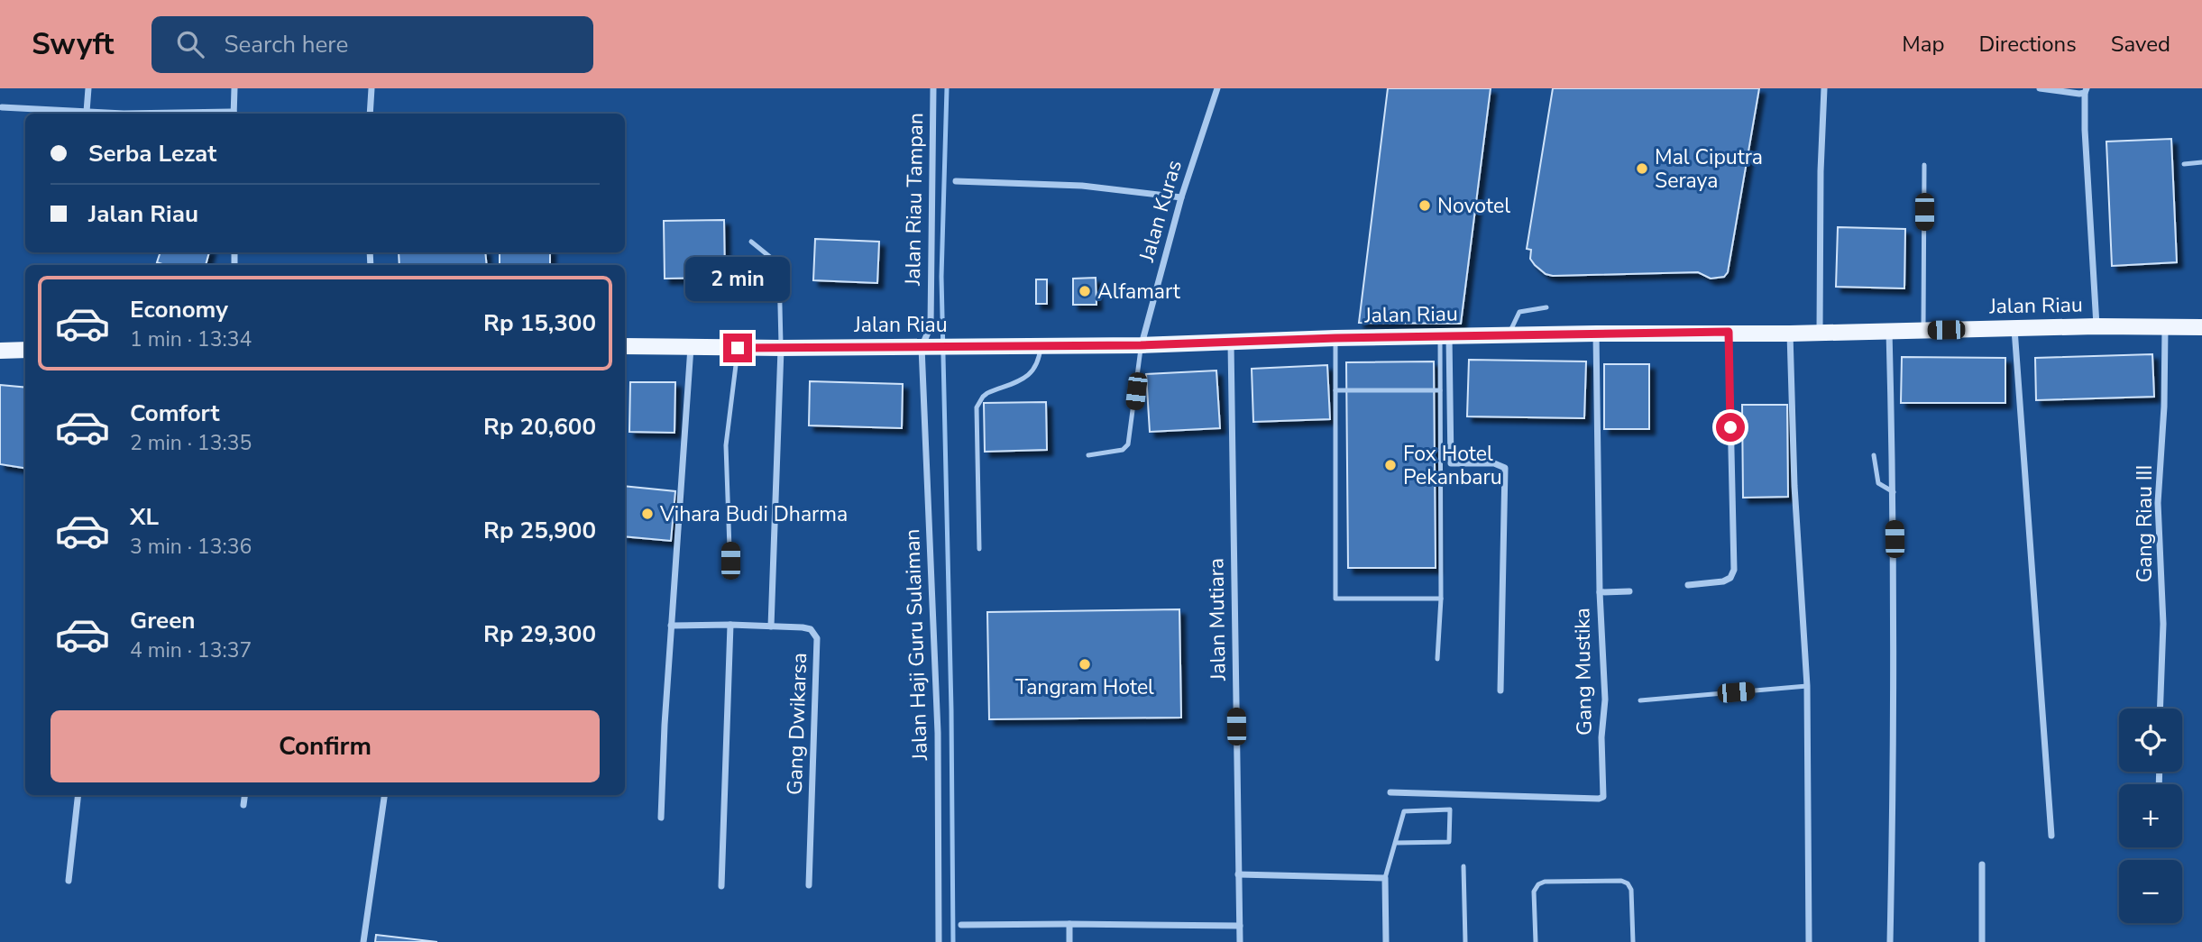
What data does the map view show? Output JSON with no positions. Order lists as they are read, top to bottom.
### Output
{
  "streets": {
    "main road": ["Jalan Riau"],
    "street": [
      "Jalan Riau Tampan",
      "Jalan Kuras",
      "Gang Riau III",
      "Jalan Mutiara",
      "Jalan Haji Guru Sulaiman",
      "Gang Mustika",
      "Gang Dwikarsa"
    ]
  },
  "crossings": [
    ["Jalan Riau Tampan", "Jalan Riau"],
    ["Jalan Riau Tampan", "Jalan Haji Guru Sulaiman"],
    ["Jalan Kuras", "Jalan Riau"],
    ["Jalan Riau", "Gang Riau III"],
    ["Jalan Riau", "Jalan Mutiara"],
    ["Jalan Riau", "Jalan Haji Guru Sulaiman"],
    ["Jalan Riau", "Gang Mustika"]
  ],
  "places": [
    "Mal Ciputra Seraya",
    "Novotel",
    "Alfamart",
    "Fox Hotel Pekanbaru",
    "Vihara Budi Dharma",
    "Tangram Hotel"
  ],
  "page": {
    "header": "Swyft",
    "search": "Search here",
    "nav": ["Map", "Directions", "Saved"],
    "banner": ["Serba Lezat", "Jalan Riau"],
    "bubble": "2 min",
    "list": [
      {
        "name": "Economy",
        "note": "1 min · 13:34",
        "value": "Rp 15,300"
      },
      {
        "name": "Comfort",
        "note": "2 min · 13:35",
        "value": "Rp 20,600"
      },
      {
        "name": "XL",
        "note": "3 min · 13:36",
        "value": "Rp 25,900"
      },
      {
        "name": "Green",
        "note": "4 min · 13:37",
        "value": "Rp 29,300"
      }
    ],
    "buttons": "Confirm",
    "map_buttons": ["+", "−"]
  }
}
